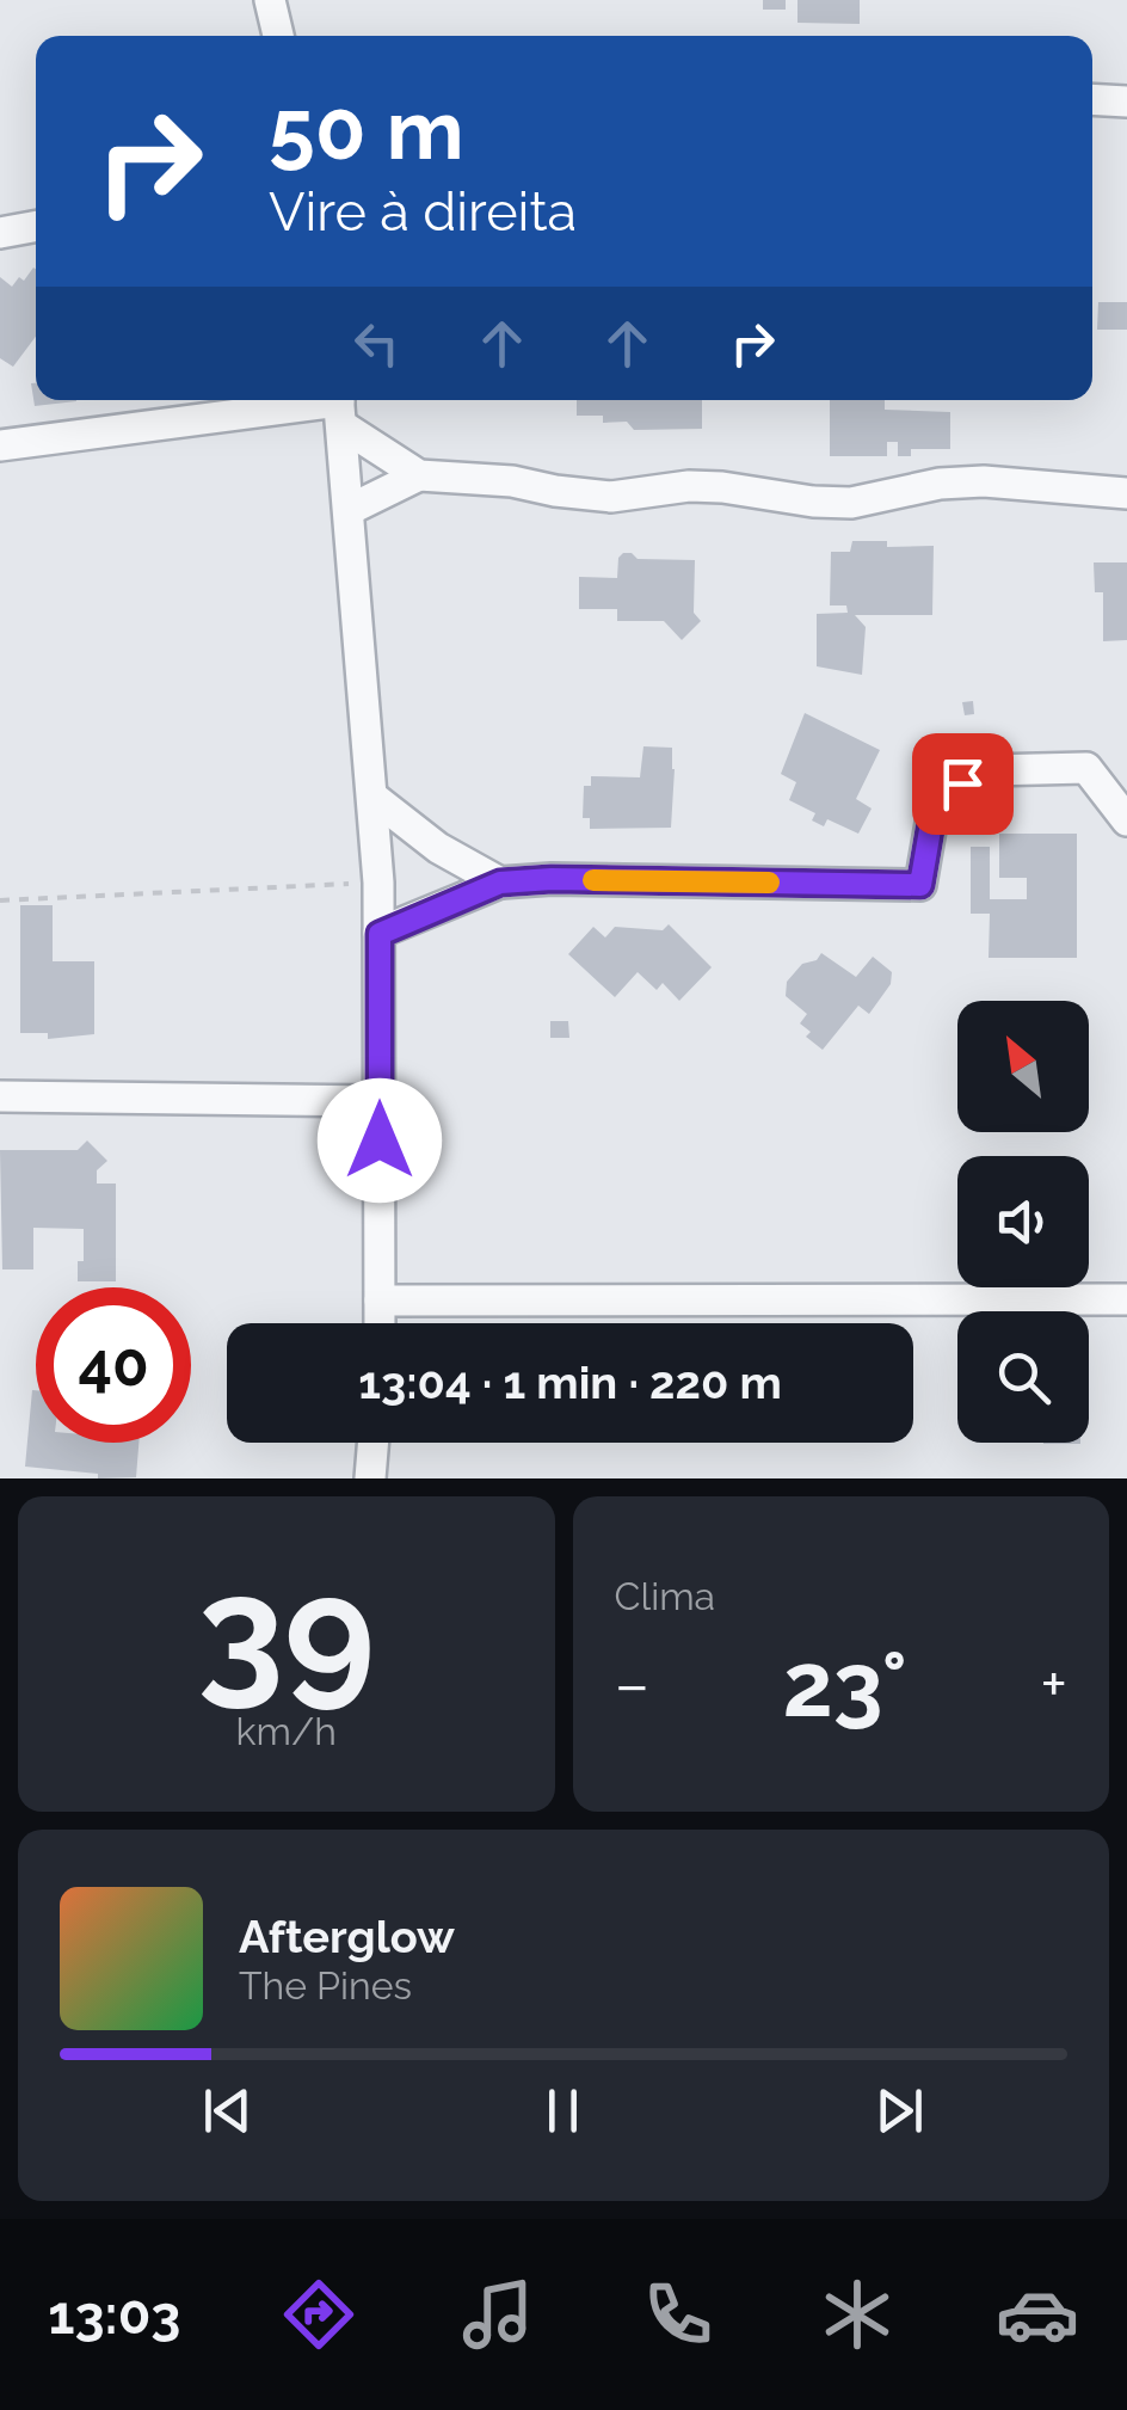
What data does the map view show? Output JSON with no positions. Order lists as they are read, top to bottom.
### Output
{
  "north": "top left",
  "page": {
    "turn": ["50 m", "Vire à direita"],
    "limit": "40",
    "trip": "13:04 · 1 min · 220 m",
    "tile": [
      ["39", "km/h"],
      "Clima"
    ],
    "heat": ["−", "23°", "+"],
    "song": ["Afterglow", "The Pines"],
    "tabs": "13:03"
  }
}
